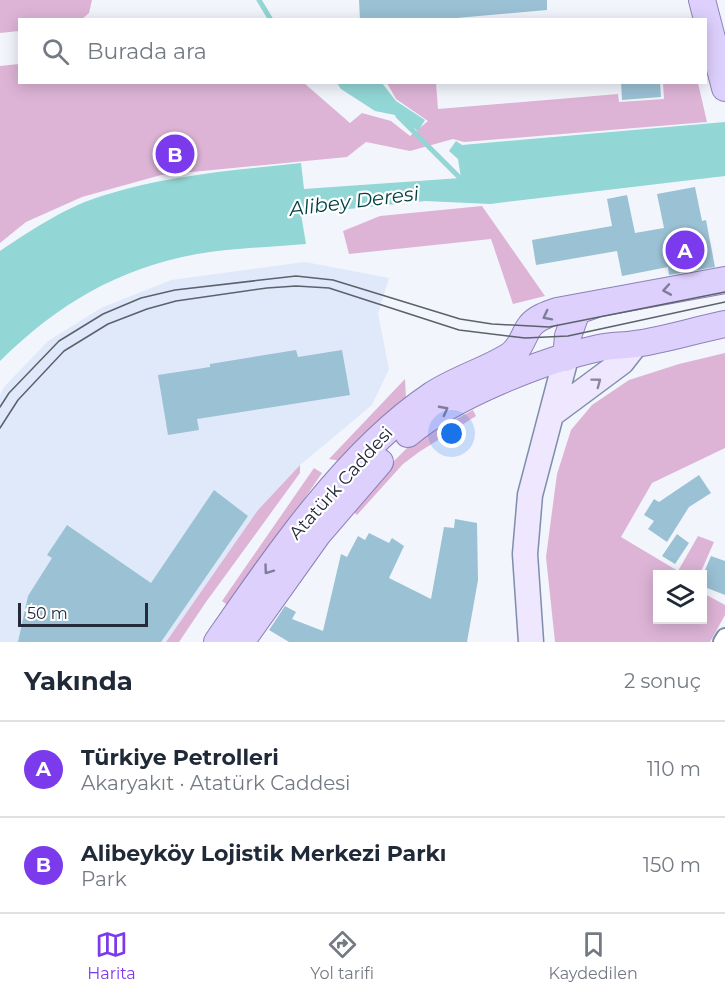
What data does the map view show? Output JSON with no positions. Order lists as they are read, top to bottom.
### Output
{
  "streets": {
    "main road": ["Atatürk Caddesi"]
  },
  "water": ["Alibey Deresi"],
  "scale_bar": "50 m",
  "page": {
    "search": "Burada ara",
    "pins": ["B", "A"],
    "scale": "50 m",
    "heading": ["Yakında", "2 sonuç"],
    "list": [
      {
        "mark": "A",
        "name": "Türkiye Petrolleri",
        "note": "Akaryakıt · Atatürk Caddesi",
        "value": "110 m"
      },
      {
        "mark": "B",
        "name": "Alibeyköy Lojistik Merkezi Parkı",
        "note": "Park",
        "value": "150 m"
      }
    ],
    "nav": ["Harita", "Yol tarifi", "Kaydedilen"]
  }
}
